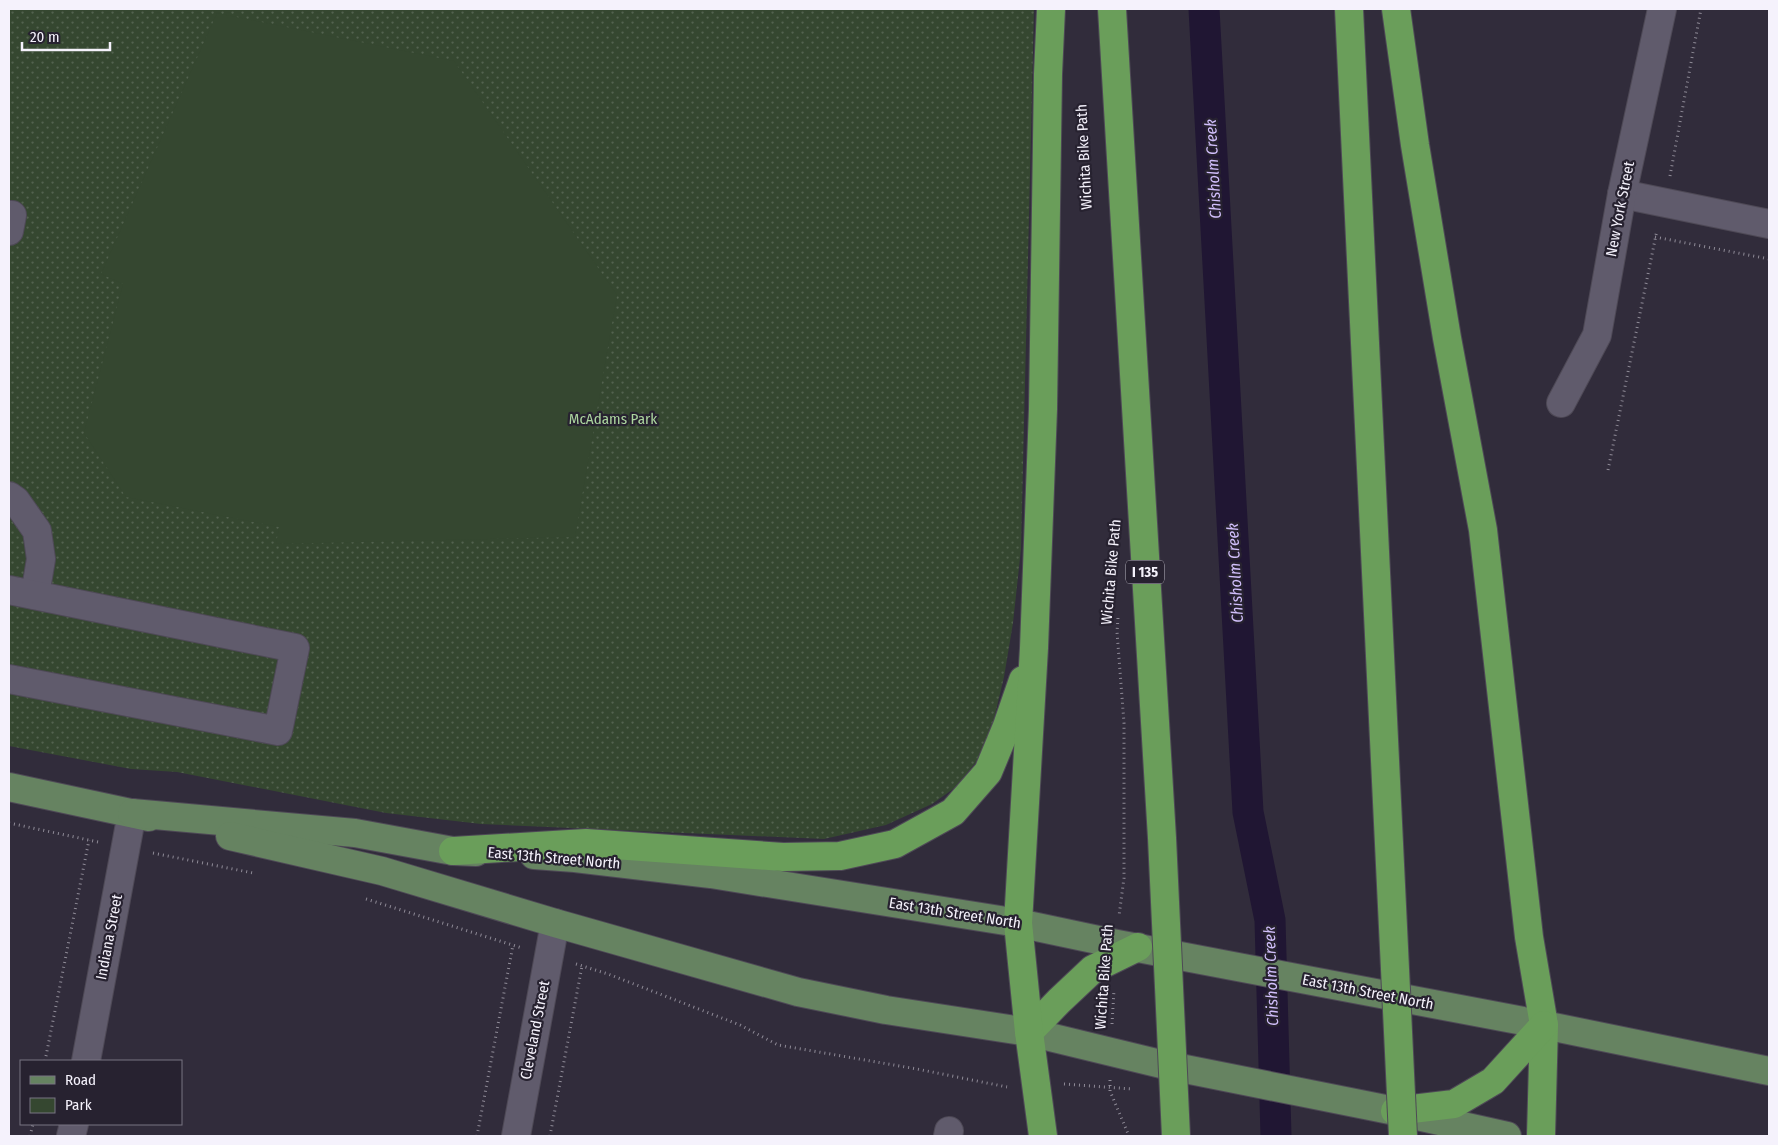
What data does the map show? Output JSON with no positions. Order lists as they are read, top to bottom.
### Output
{
  "streets": {
    "highway": ["I 135"],
    "main road": ["East 13th Street North"],
    "street": ["New York Street", "Indiana Street", "Cleveland Street"],
    "path": ["Wichita Bike Path"]
  },
  "crossings": [
    ["Wichita Bike Path", "East 13th Street North"],
    ["East 13th Street North", "Indiana Street"],
    ["East 13th Street North", "Cleveland Street"]
  ],
  "water": ["Chisholm Creek"],
  "parks": ["McAdams Park"],
  "legend": ["Road", "Park"],
  "scale_bar": "20 m"
}
